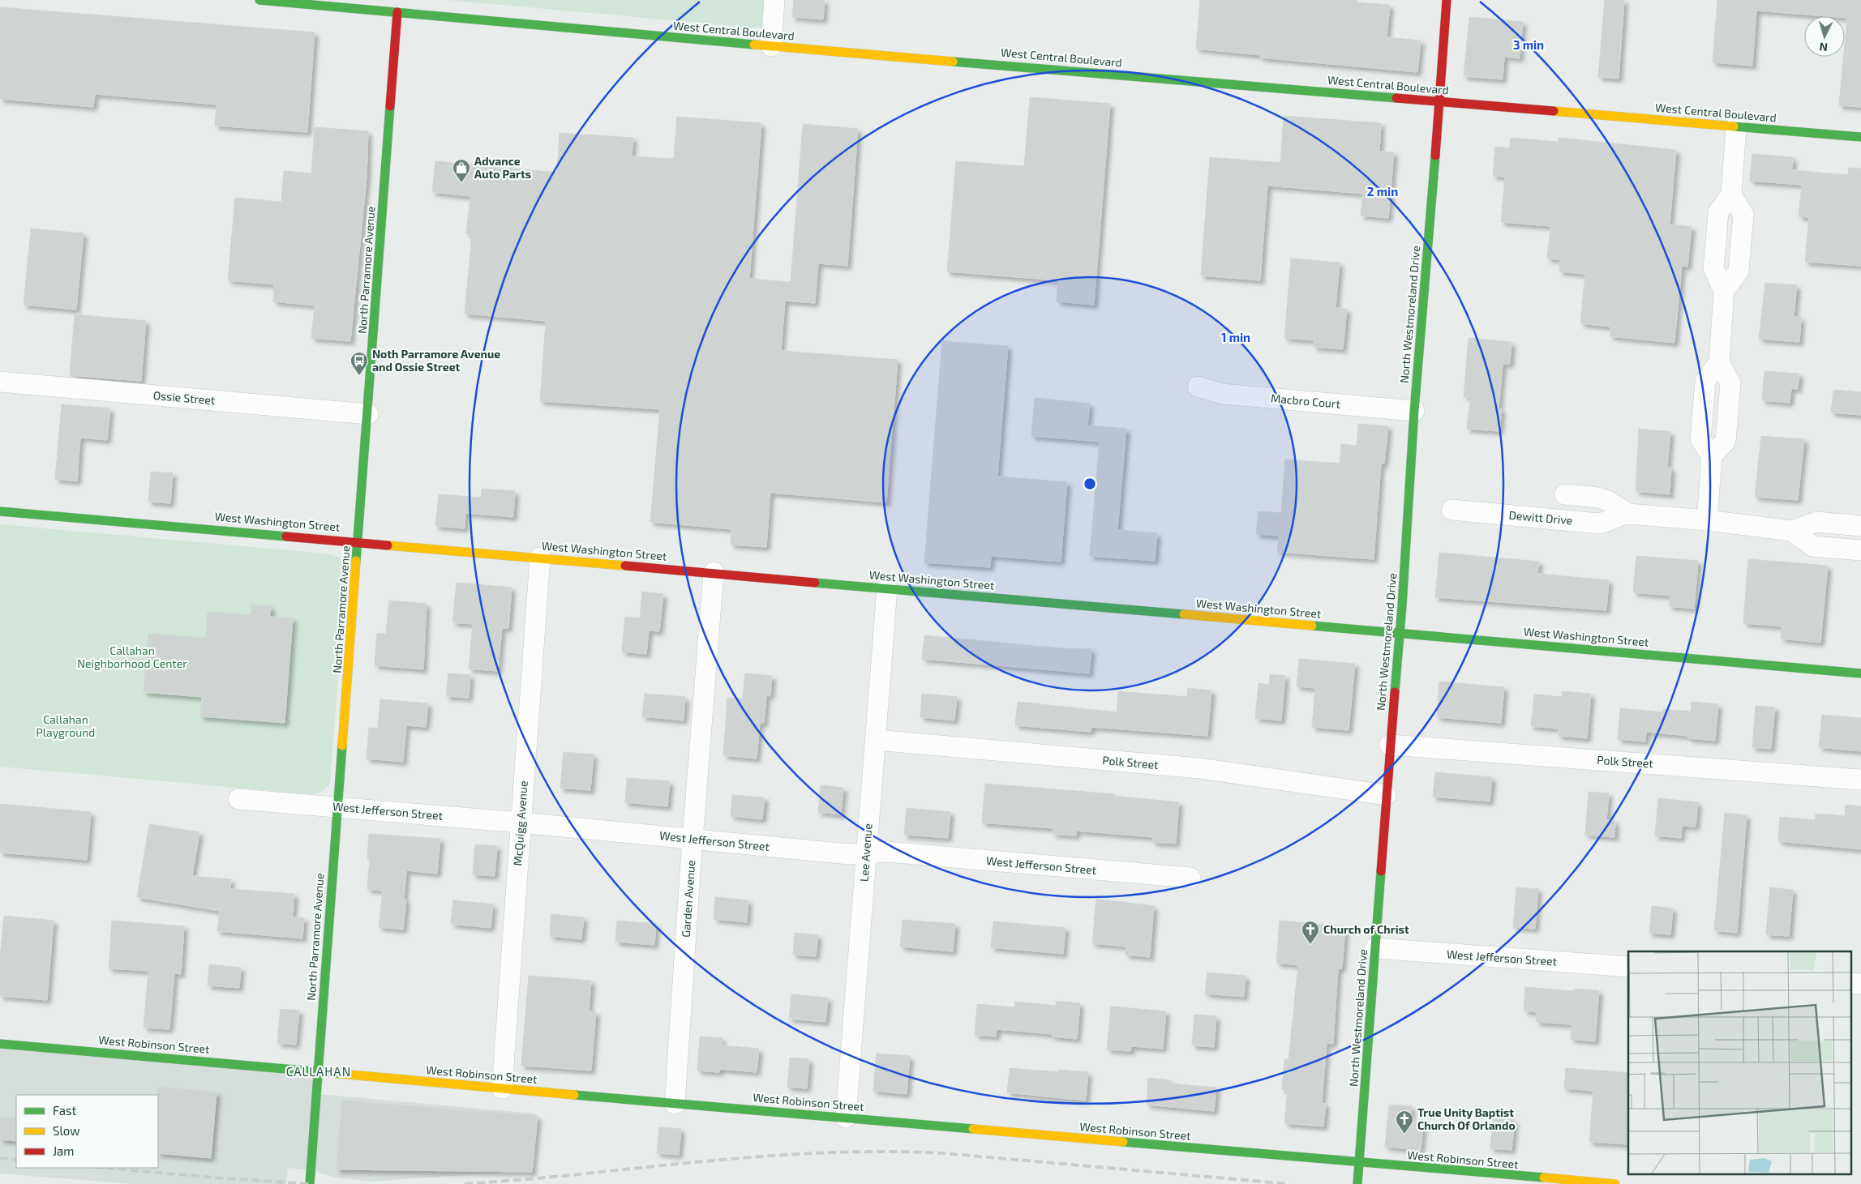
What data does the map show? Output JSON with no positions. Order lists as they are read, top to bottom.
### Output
{
  "streets": {
    "street": [
      "West Central Boulevard",
      "North Parramore Avenue",
      "North Westmoreland Drive",
      "Ossie Street",
      "Macbro Court",
      "Dewitt Drive",
      "West Washington Street",
      "Polk Street",
      "West Jefferson Street",
      "McQuigg Avenue",
      "Lee Avenue",
      "Garden Avenue",
      "West Robinson Street"
    ]
  },
  "crossings": [
    ["West Central Boulevard", "North Parramore Avenue"],
    ["West Central Boulevard", "North Westmoreland Drive"],
    ["North Parramore Avenue", "Ossie Street"],
    ["North Parramore Avenue", "West Washington Street"],
    ["North Parramore Avenue", "West Jefferson Street"],
    ["North Parramore Avenue", "West Robinson Street"],
    ["North Westmoreland Drive", "Macbro Court"],
    ["North Westmoreland Drive", "West Washington Street"],
    ["North Westmoreland Drive", "Polk Street"],
    ["North Westmoreland Drive", "West Jefferson Street"],
    ["North Westmoreland Drive", "West Robinson Street"],
    ["West Washington Street", "McQuigg Avenue"],
    ["West Washington Street", "Lee Avenue"],
    ["West Washington Street", "Garden Avenue"],
    ["Polk Street", "Lee Avenue"],
    ["West Jefferson Street", "McQuigg Avenue"],
    ["West Jefferson Street", "Lee Avenue"],
    ["West Jefferson Street", "Garden Avenue"],
    ["McQuigg Avenue", "West Robinson Street"],
    ["Lee Avenue", "West Robinson Street"],
    ["Garden Avenue", "West Robinson Street"]
  ],
  "districts": ["CALLAHAN"],
  "parks": ["Callahan Neighborhood Center", "Callahan Playground"],
  "places": {
    "shop": ["Advance Auto Parts"],
    "bus stop": ["Noth Parramore Avenue and Ossie Street"],
    "church": ["Church of Christ", "True Unity Baptist Church Of Orlando"]
  },
  "legend": ["Fast", "Slow", "Jam"],
  "north": "bottom",
  "rings": ["3 min", "2 min", "1 min"]
}
